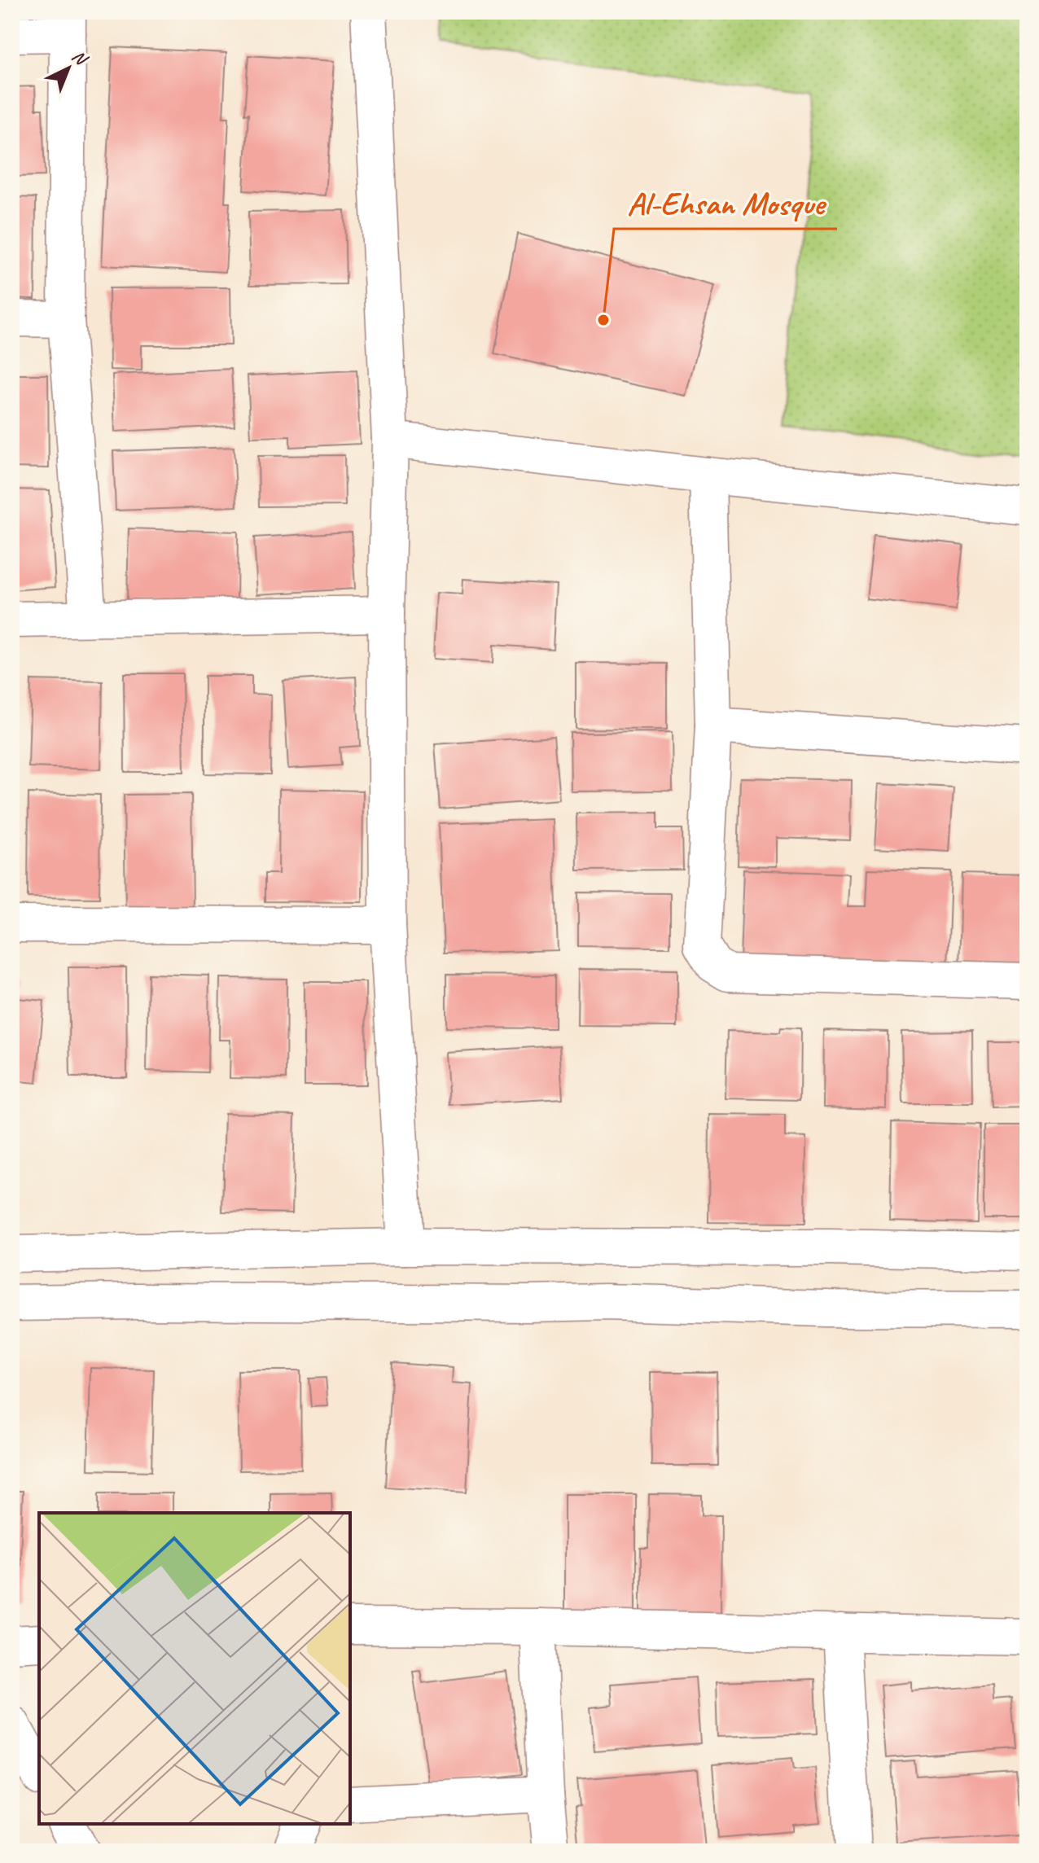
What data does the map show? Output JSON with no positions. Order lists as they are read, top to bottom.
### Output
{
  "places": ["Al-Ehsan Mosque"],
  "north": "top right"
}
